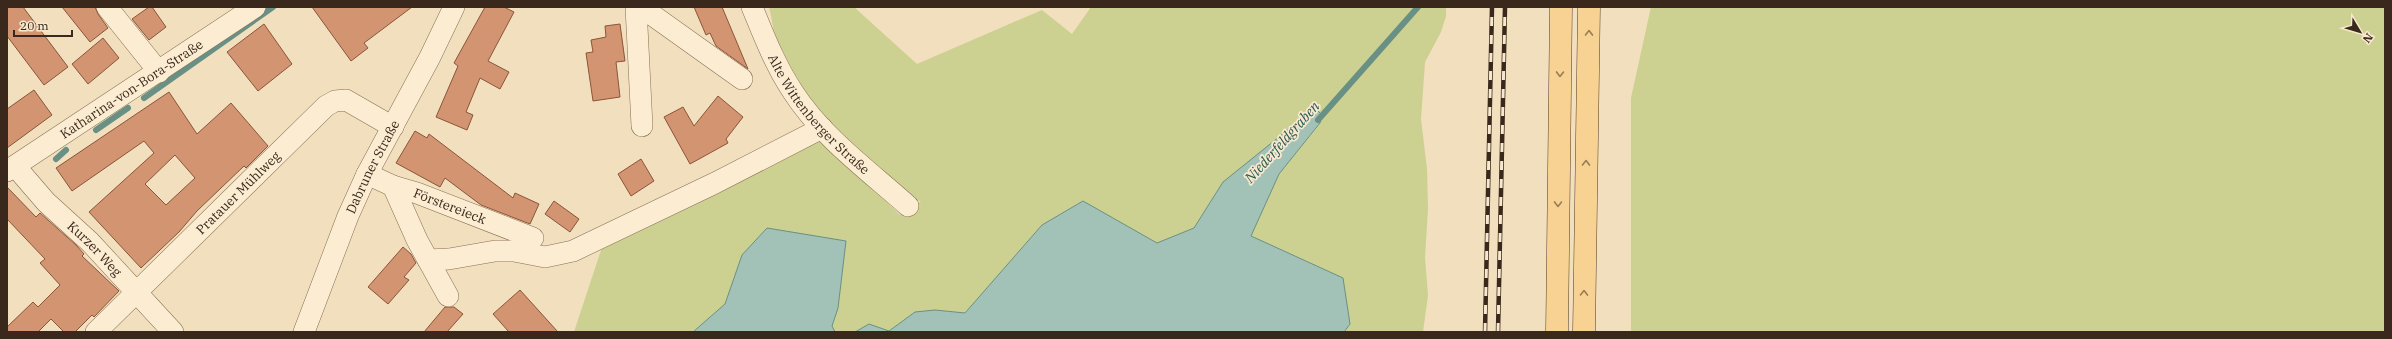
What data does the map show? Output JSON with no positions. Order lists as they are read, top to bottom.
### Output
{
  "streets": {
    "street": [
      "Katharina-von-Bora-Straße",
      "Alte Wittenberger Straße",
      "Dabruner Straße",
      "Pratauer Mühlweg",
      "Förstereieck",
      "Kurzer Weg"
    ]
  },
  "crossings": [
    ["Katharina-von-Bora-Straße", "Kurzer Weg"],
    ["Dabruner Straße", "Pratauer Mühlweg"],
    ["Dabruner Straße", "Förstereieck"],
    ["Pratauer Mühlweg", "Kurzer Weg"]
  ],
  "water": ["Niederfeldgraben"],
  "scale_bar": "20 m",
  "north": "bottom right"
}
